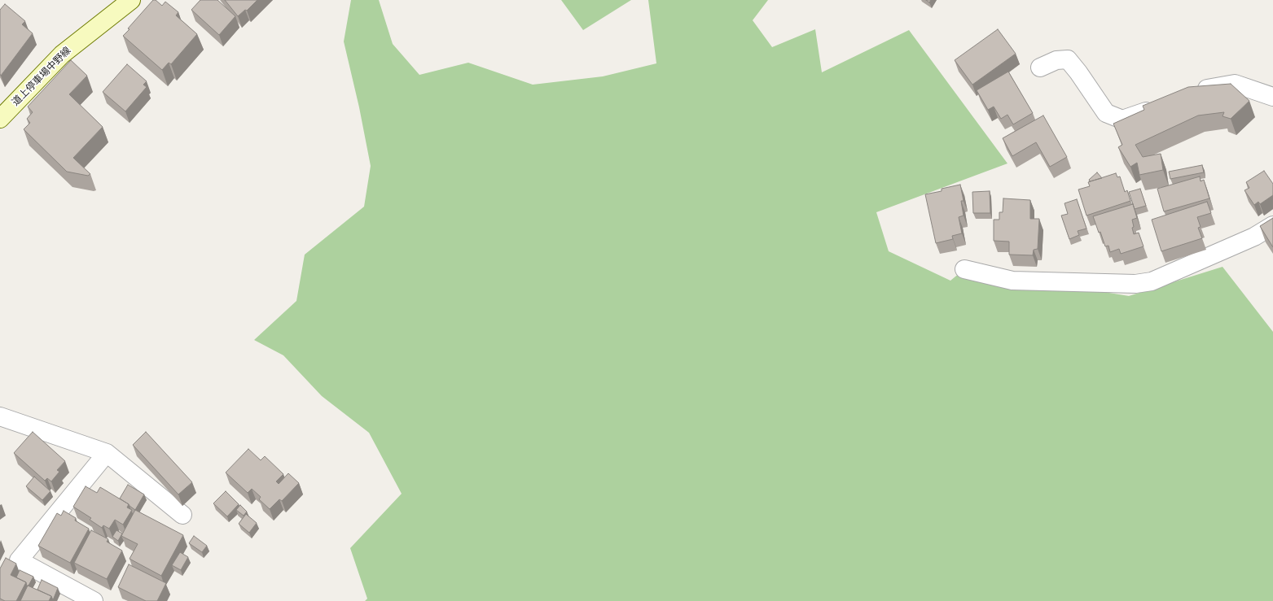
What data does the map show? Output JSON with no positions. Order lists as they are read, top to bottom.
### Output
{
  "streets": {
    "main road": ["道上停車場中野線"]
  }
}
